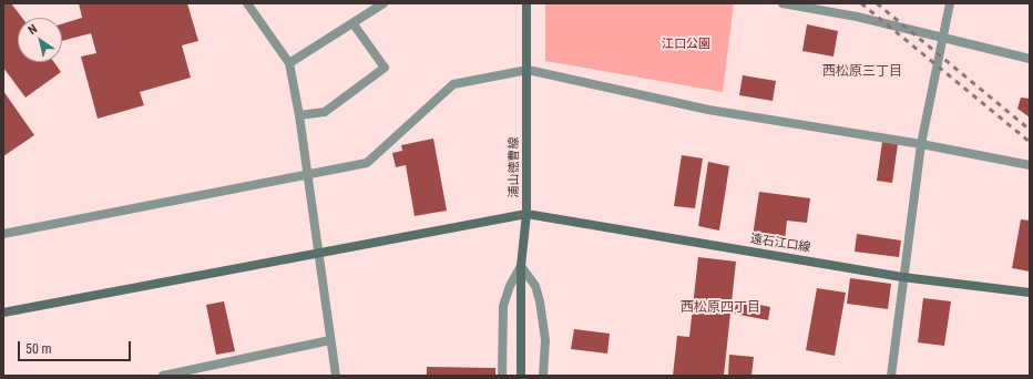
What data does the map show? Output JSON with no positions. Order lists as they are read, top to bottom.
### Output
{
  "streets": {
    "street": ["浦山徳曹線", "遠石江口線"]
  },
  "crossings": [
    ["浦山徳曹線", "遠石江口線"]
  ],
  "districts": ["西松原三丁目", "西松原四丁目"],
  "parks": ["江口公園"],
  "scale_bar": "50 m",
  "north": "top left"
}
